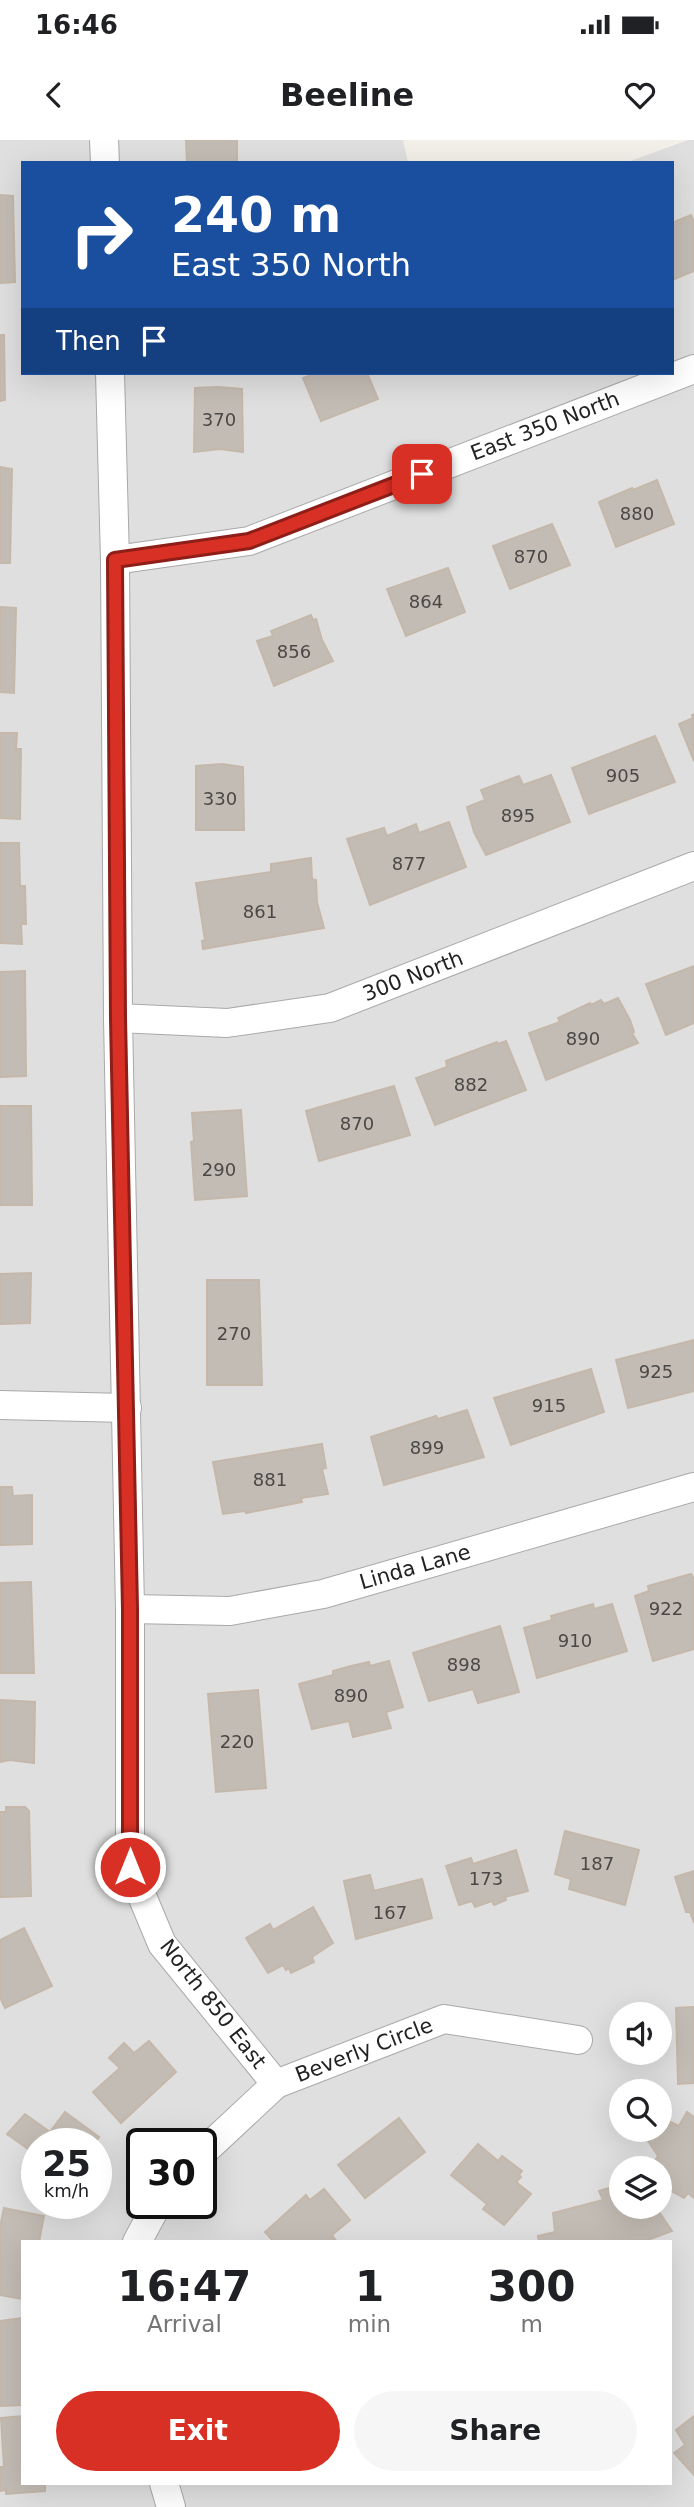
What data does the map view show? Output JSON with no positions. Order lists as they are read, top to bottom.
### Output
{
  "streets": {
    "street": [
      "East 350 North",
      "300 North",
      "Linda Lane",
      "North 850 East",
      "Beverly Circle"
    ]
  },
  "crossings": [
    ["East 350 North", "North 850 East"],
    ["300 North", "North 850 East"],
    ["Linda Lane", "North 850 East"],
    ["North 850 East", "Beverly Circle"]
  ],
  "house_numbers": [
    "370",
    "880",
    "870",
    "864",
    "856",
    "905",
    "330",
    "895",
    "877",
    "861",
    "890",
    "882",
    "870",
    "290",
    "270",
    "925",
    "915",
    "899",
    "881",
    "922",
    "910",
    "898",
    "890",
    "220",
    "187",
    "173",
    "167"
  ],
  "page": {
    "status": "16:46",
    "header": "Beeline",
    "turn": ["240 m", "East 350 North"],
    "then": "Then",
    "speed": "25 km/h",
    "limit": "30",
    "eta": [
      "16:47",
      "Arrival",
      "1",
      "min",
      "300",
      "m"
    ],
    "buttons": ["Exit", "Share"]
  }
}
